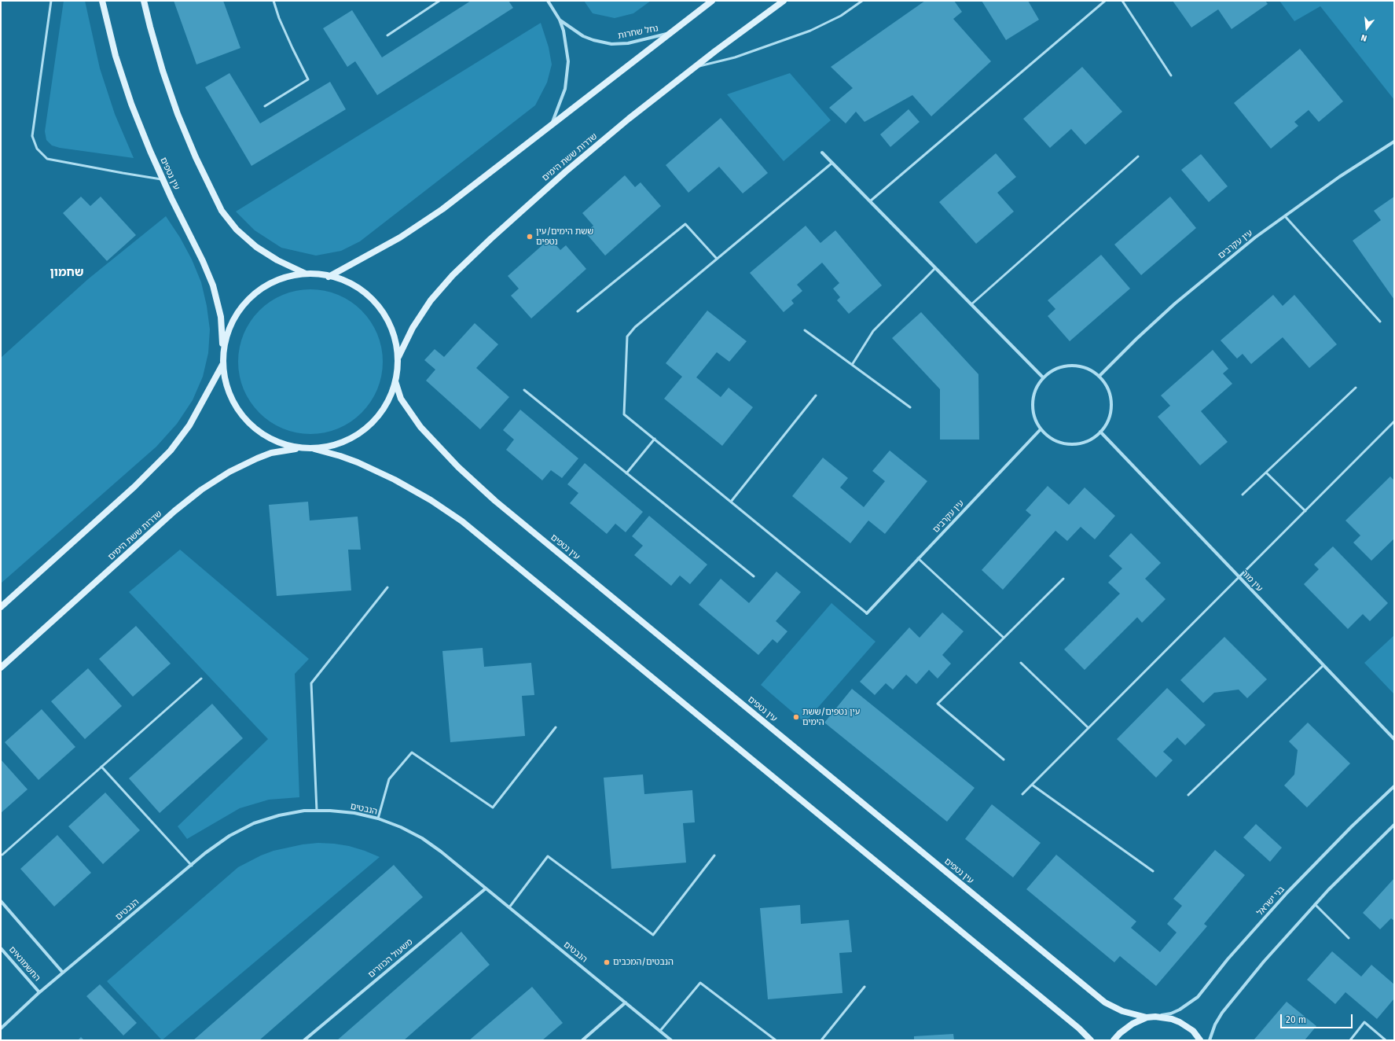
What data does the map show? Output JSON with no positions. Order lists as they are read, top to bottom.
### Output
{
  "streets": {
    "street": [
      "נחל שחרות",
      "שדרות ששת הימים",
      "עין נטפים",
      "עין עקרבים",
      "עין מור",
      "הנבטים",
      "בני ישראל",
      "משעול הכוזרים",
      "החשמונאים"
    ]
  },
  "crossings": [
    ["עין עקרבים", "עין מור"],
    ["הנבטים", "משעול הכוזרים"],
    ["הנבטים", "החשמונאים"]
  ],
  "districts": ["שחמון"],
  "places": ["ששת הימים/עין נטפים", "עין נטפים/ששת הימים", "הנבטים/המכבים"],
  "scale_bar": "20 m",
  "north": "bottom"
}
